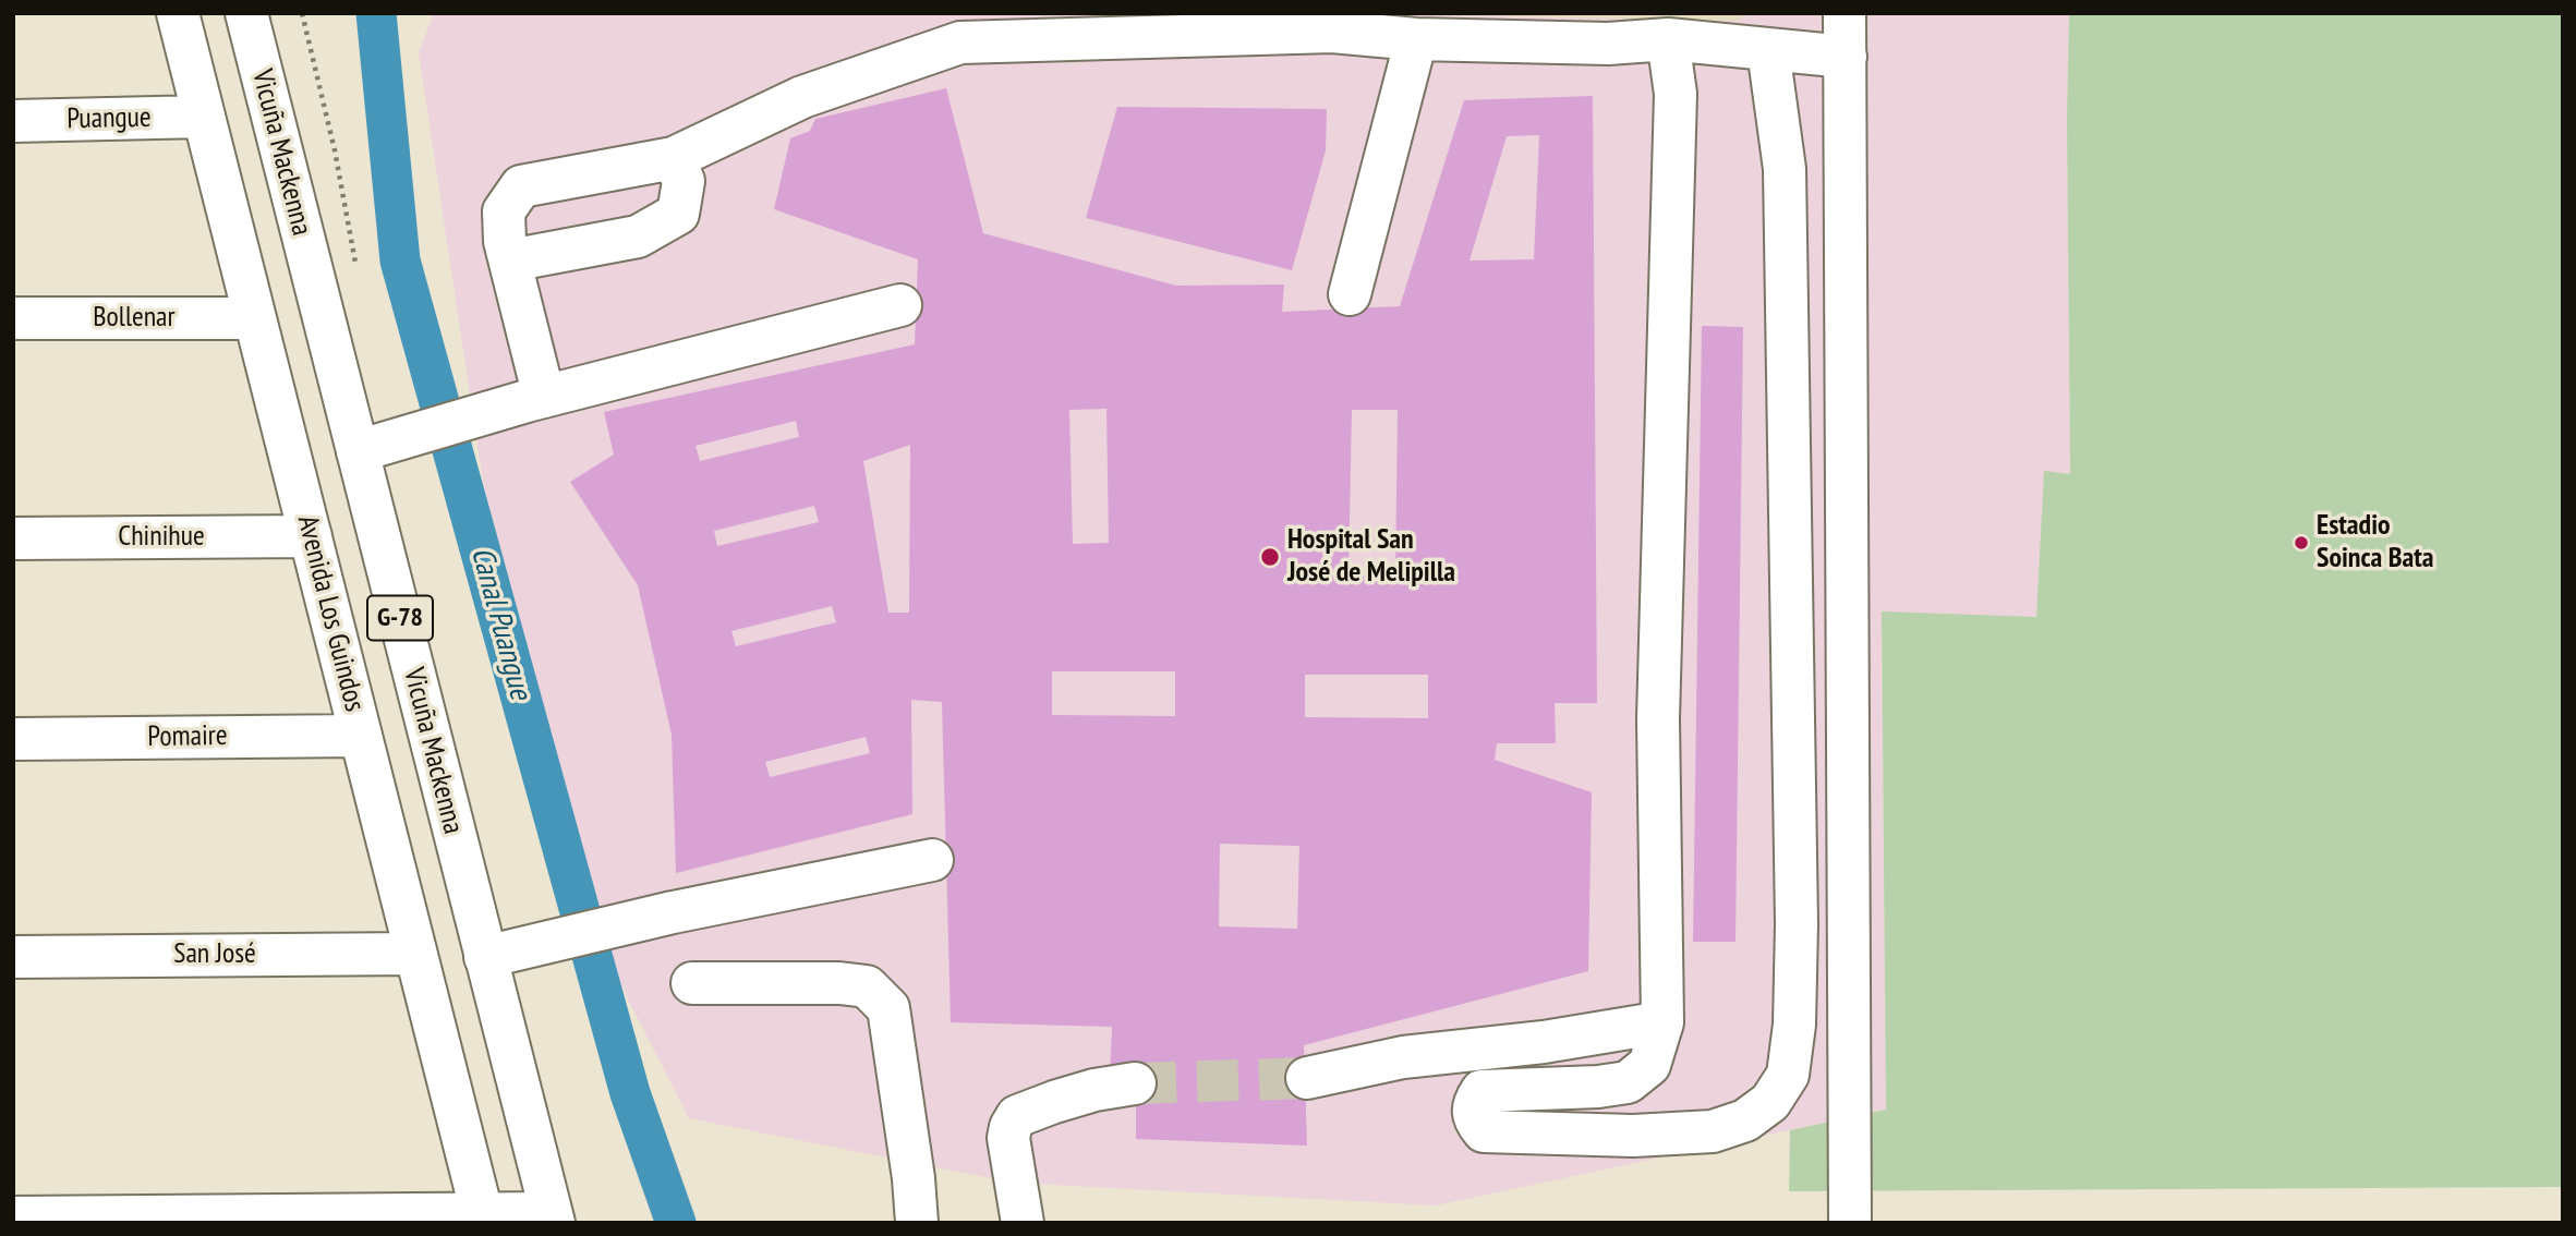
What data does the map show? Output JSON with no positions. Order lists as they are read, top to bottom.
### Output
{
  "streets": {
    "street": [
      "Puangue",
      "Vicuña Mackenna",
      "Bollenar",
      "Chinihue",
      "Avenida Los Guindos",
      "G-78",
      "Pomaire",
      "San José"
    ]
  },
  "crossings": [
    ["Puangue", "Avenida Los Guindos"],
    ["Bollenar", "Avenida Los Guindos"],
    ["Chinihue", "Avenida Los Guindos"],
    ["Avenida Los Guindos", "Pomaire"],
    ["Avenida Los Guindos", "San José"]
  ],
  "water": ["Canal Puangue"],
  "places": ["Estadio Soinca Bata", "Hospital San José de Melipilla"]
}
